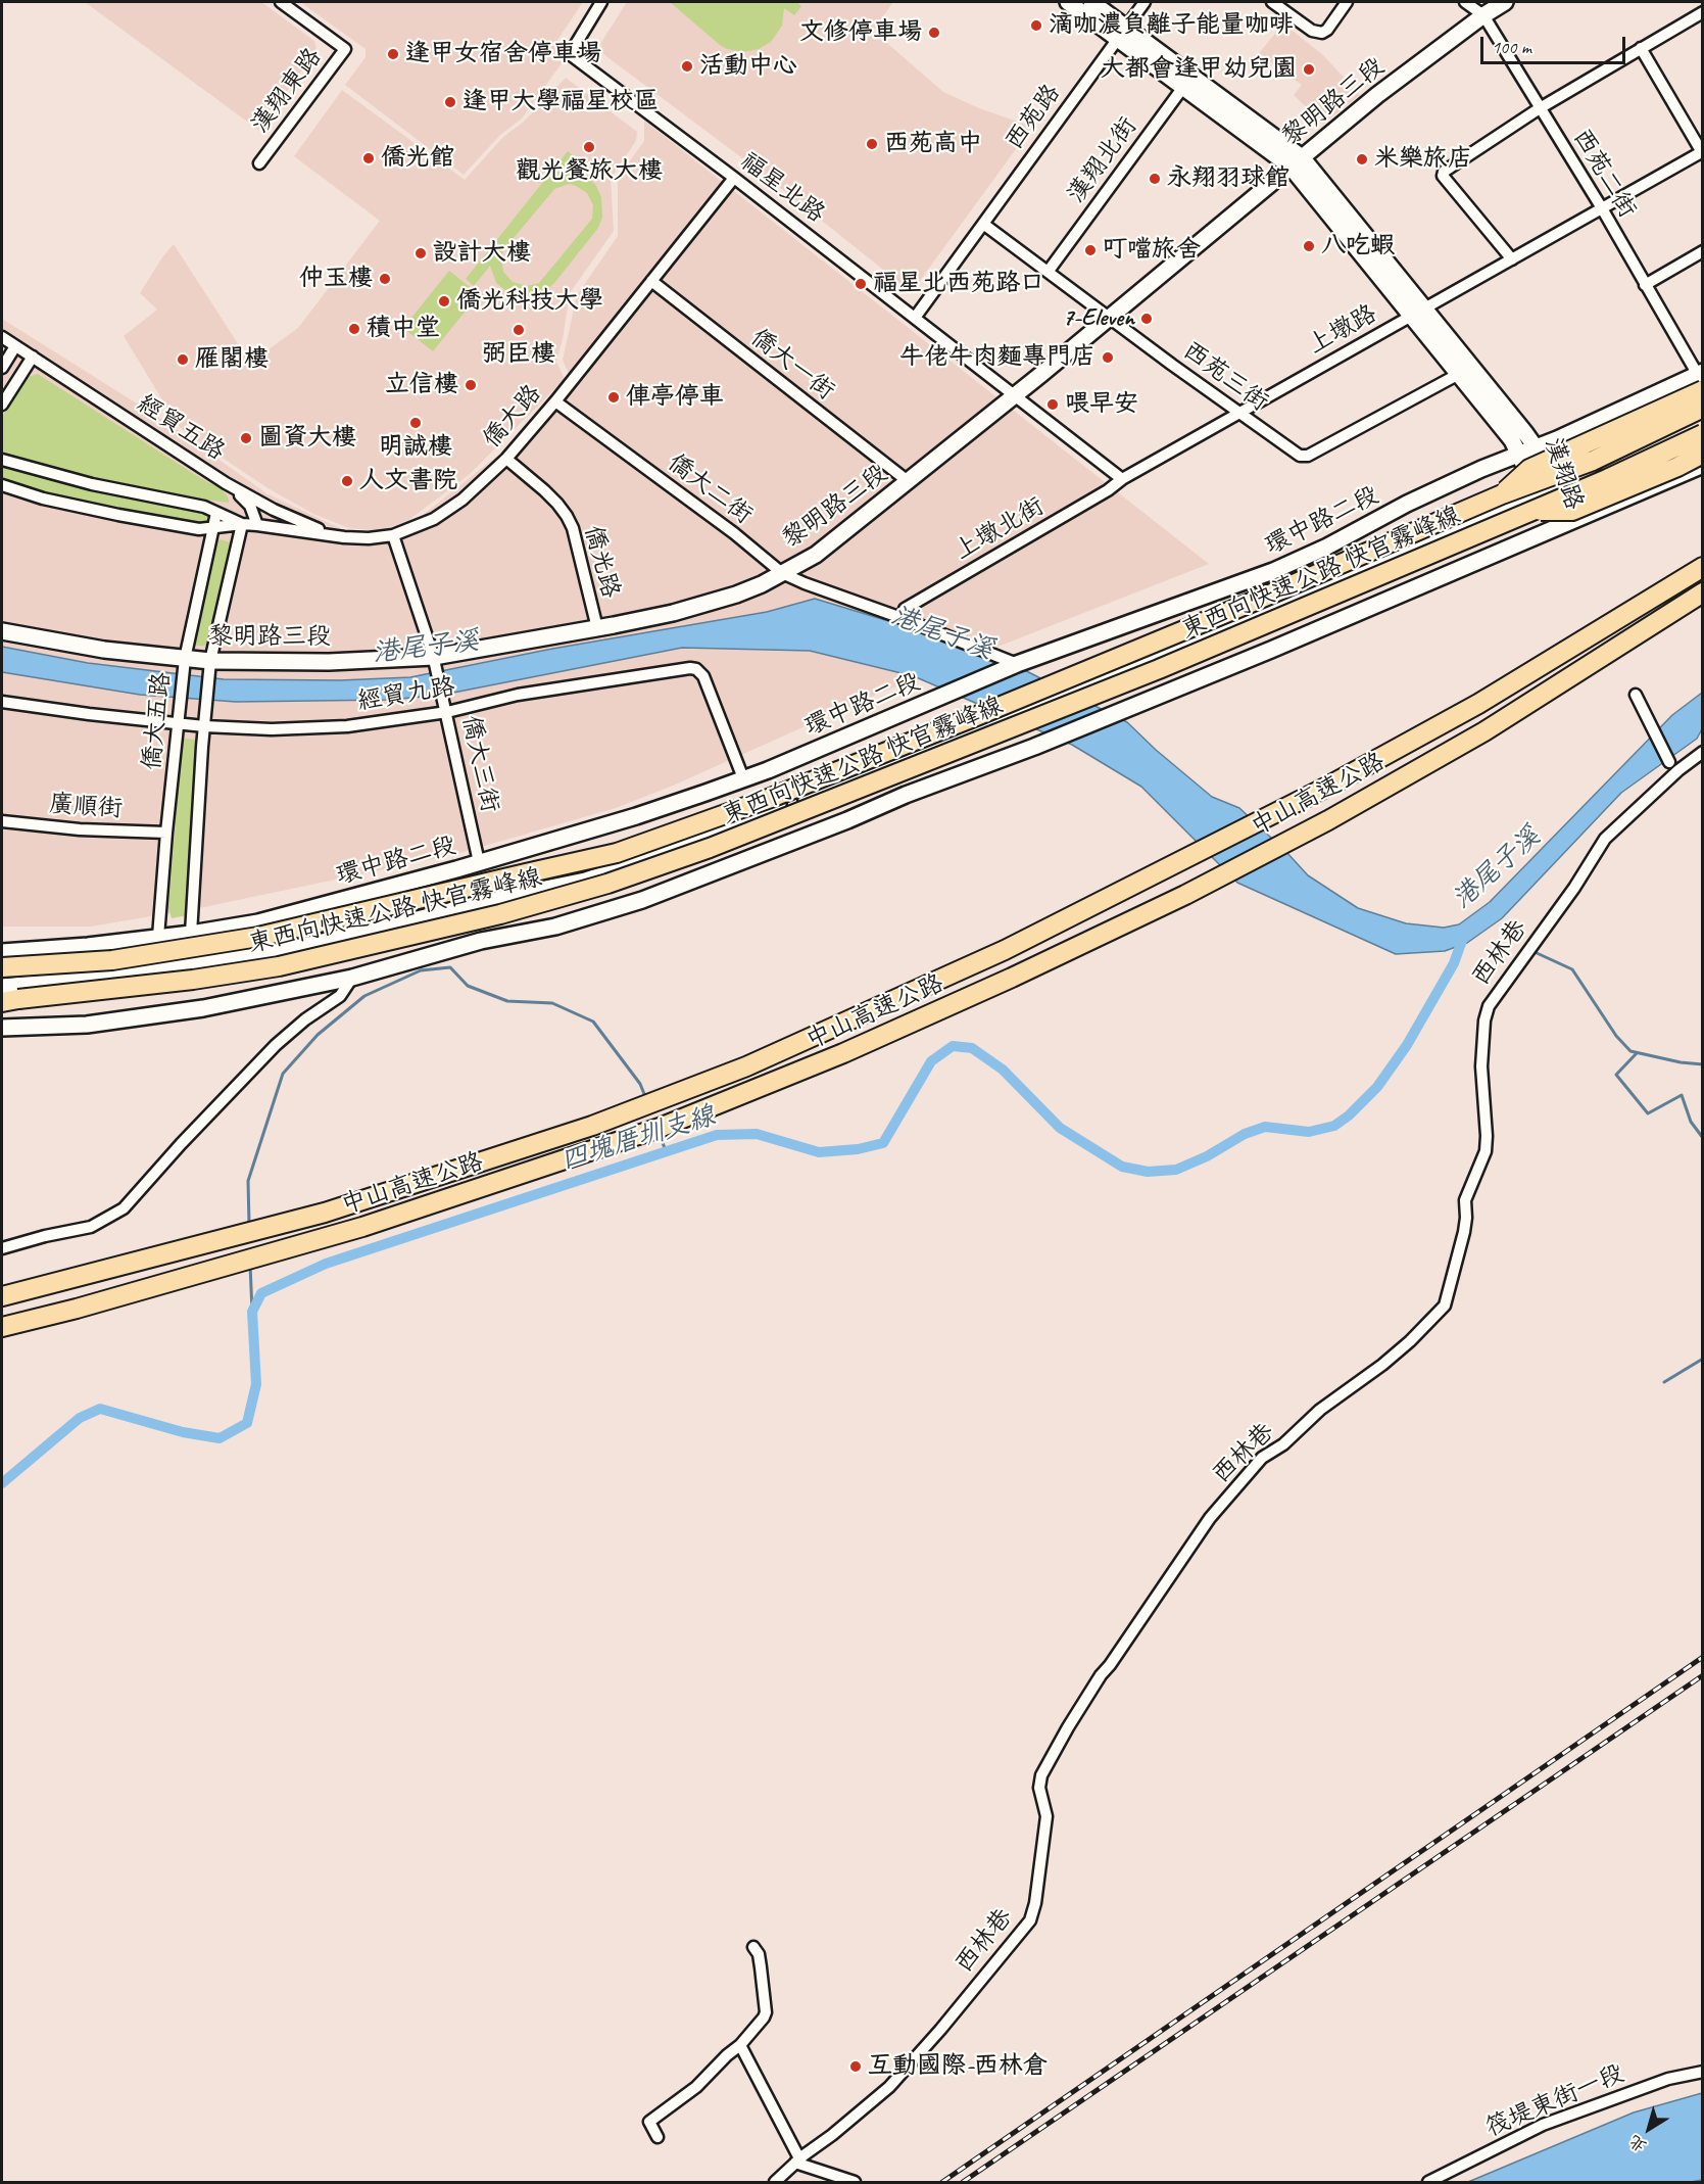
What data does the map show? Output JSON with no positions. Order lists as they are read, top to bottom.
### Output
{
  "streets": {
    "highway": ["東西向快速公路 快官霧峰線", "中山高速公路"],
    "street": [
      "漢翔東路",
      "黎明路三段",
      "西苑路",
      "漢翔北街",
      "西苑二街",
      "福星北路",
      "上墩路",
      "僑大一街",
      "西苑三街",
      "僑大路",
      "經貿五路",
      "漢翔路",
      "僑大二街",
      "環中路二段",
      "上墩北街",
      "僑光路",
      "經貿九路",
      "僑大五路",
      "僑大三街",
      "廣順街",
      "西林巷",
      "筏堤東街一段"
    ]
  },
  "crossings": [
    ["黎明路三段", "西苑二街"],
    ["黎明路三段", "福星北路"],
    ["黎明路三段", "僑大一街"],
    ["黎明路三段", "西苑三街"],
    ["黎明路三段", "漢翔路"],
    ["黎明路三段", "僑大二街"],
    ["黎明路三段", "僑光路"],
    ["黎明路三段", "僑大五路"],
    ["黎明路三段", "僑大三街"],
    ["西苑路", "福星北路"],
    ["西苑路", "西苑三街"],
    ["西苑路", "漢翔路"],
    ["漢翔北街", "西苑三街"],
    ["漢翔北街", "漢翔路"],
    ["西苑二街", "上墩路"],
    ["西苑二街", "環中路二段"],
    ["福星北路", "僑大路"],
    ["上墩路", "西苑三街"],
    ["上墩路", "漢翔路"],
    ["上墩路", "上墩北街"],
    ["僑大一街", "僑大路"],
    ["西苑三街", "漢翔路"],
    ["僑大路", "經貿五路"],
    ["僑大路", "僑大二街"],
    ["僑大路", "僑光路"],
    ["僑大路", "僑大五路"],
    ["僑大路", "僑大三街"],
    ["漢翔路", "環中路二段"],
    ["漢翔路", "東西向快速公路 快官霧峰線"],
    ["僑大二街", "環中路二段"],
    ["僑大二街", "上墩北街"],
    ["環中路二段", "經貿九路"],
    ["環中路二段", "僑大五路"],
    ["環中路二段", "僑大三街"],
    ["經貿九路", "僑大五路"],
    ["經貿九路", "僑大三街"],
    ["僑大五路", "廣順街"]
  ],
  "water": ["港尾子溪", "四塊厝圳支線"],
  "places": [
    "滴咖濃負離子能量咖啡",
    "文修停車場",
    "逢甲女宿舍停車場",
    "活動中心",
    "大都會逢甲幼兒園",
    "逢甲大學福星校區",
    "西苑高中",
    "觀光餐旅大樓",
    "僑光館",
    "米樂旅店",
    "永翔羽球館",
    "八吃蝦",
    "叮噹旅舍",
    "設計大樓",
    "仲玉樓",
    "福星北西苑路口",
    "僑光科技大學",
    "7-Eleven",
    "積中堂",
    "弼臣樓",
    "牛佬牛肉麵專門店",
    "雁閣樓",
    "立信樓",
    "俥亭停車",
    "喂早安",
    "明誠樓",
    "圖資大樓",
    "人文書院",
    "互動國際-西林倉"
  ],
  "scale_bar": "100 m",
  "north": "bottom left"
}
